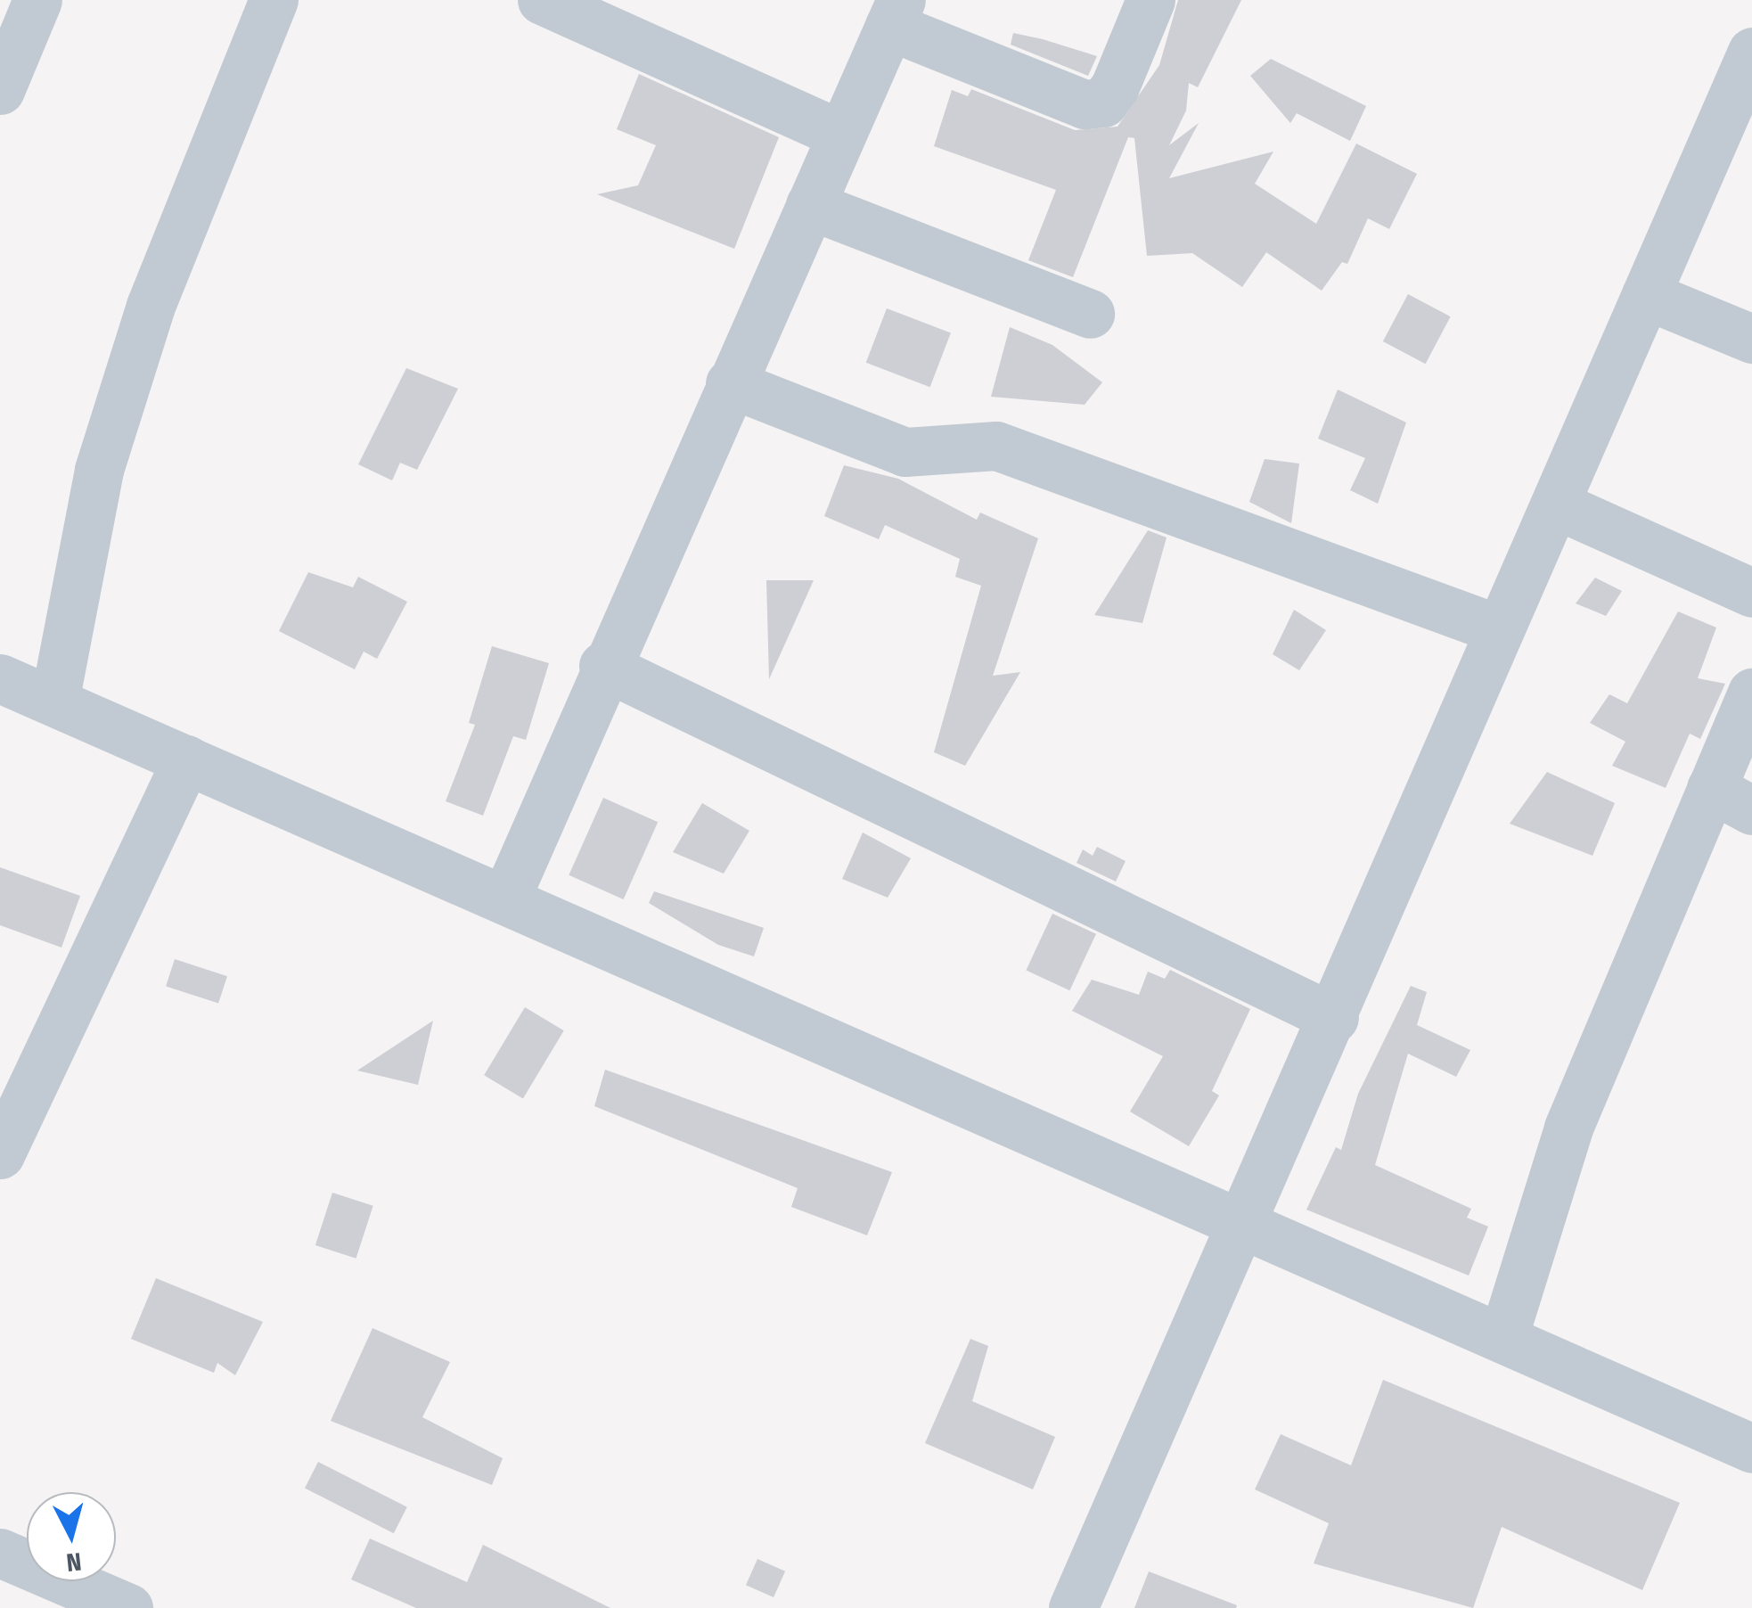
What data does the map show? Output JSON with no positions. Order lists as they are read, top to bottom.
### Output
{
  "north": "bottom"
}
